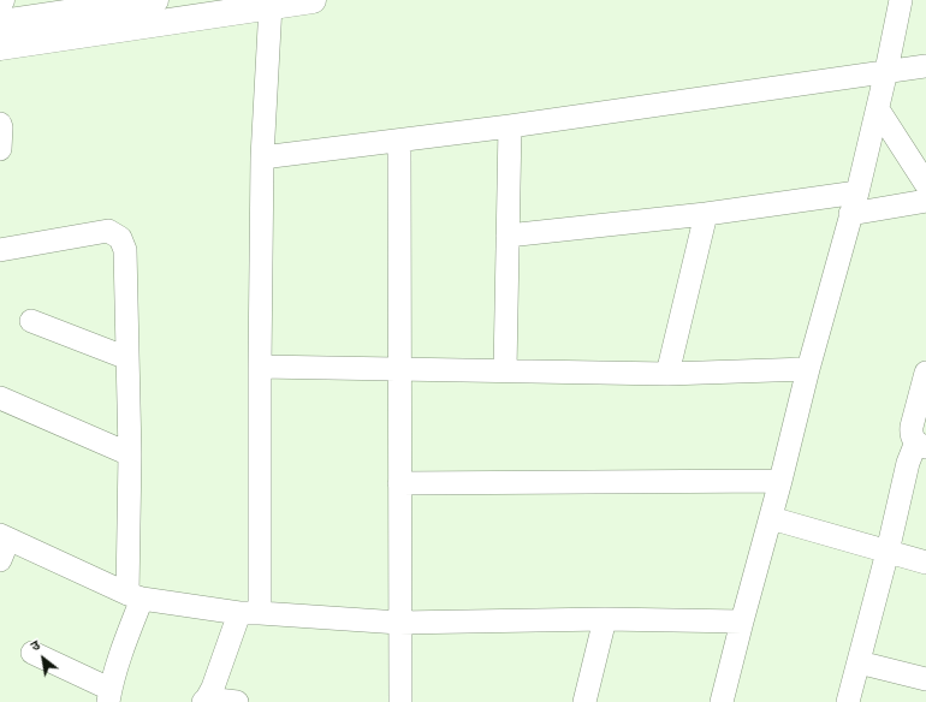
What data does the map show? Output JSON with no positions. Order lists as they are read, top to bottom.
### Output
{
  "north": "top left"
}
